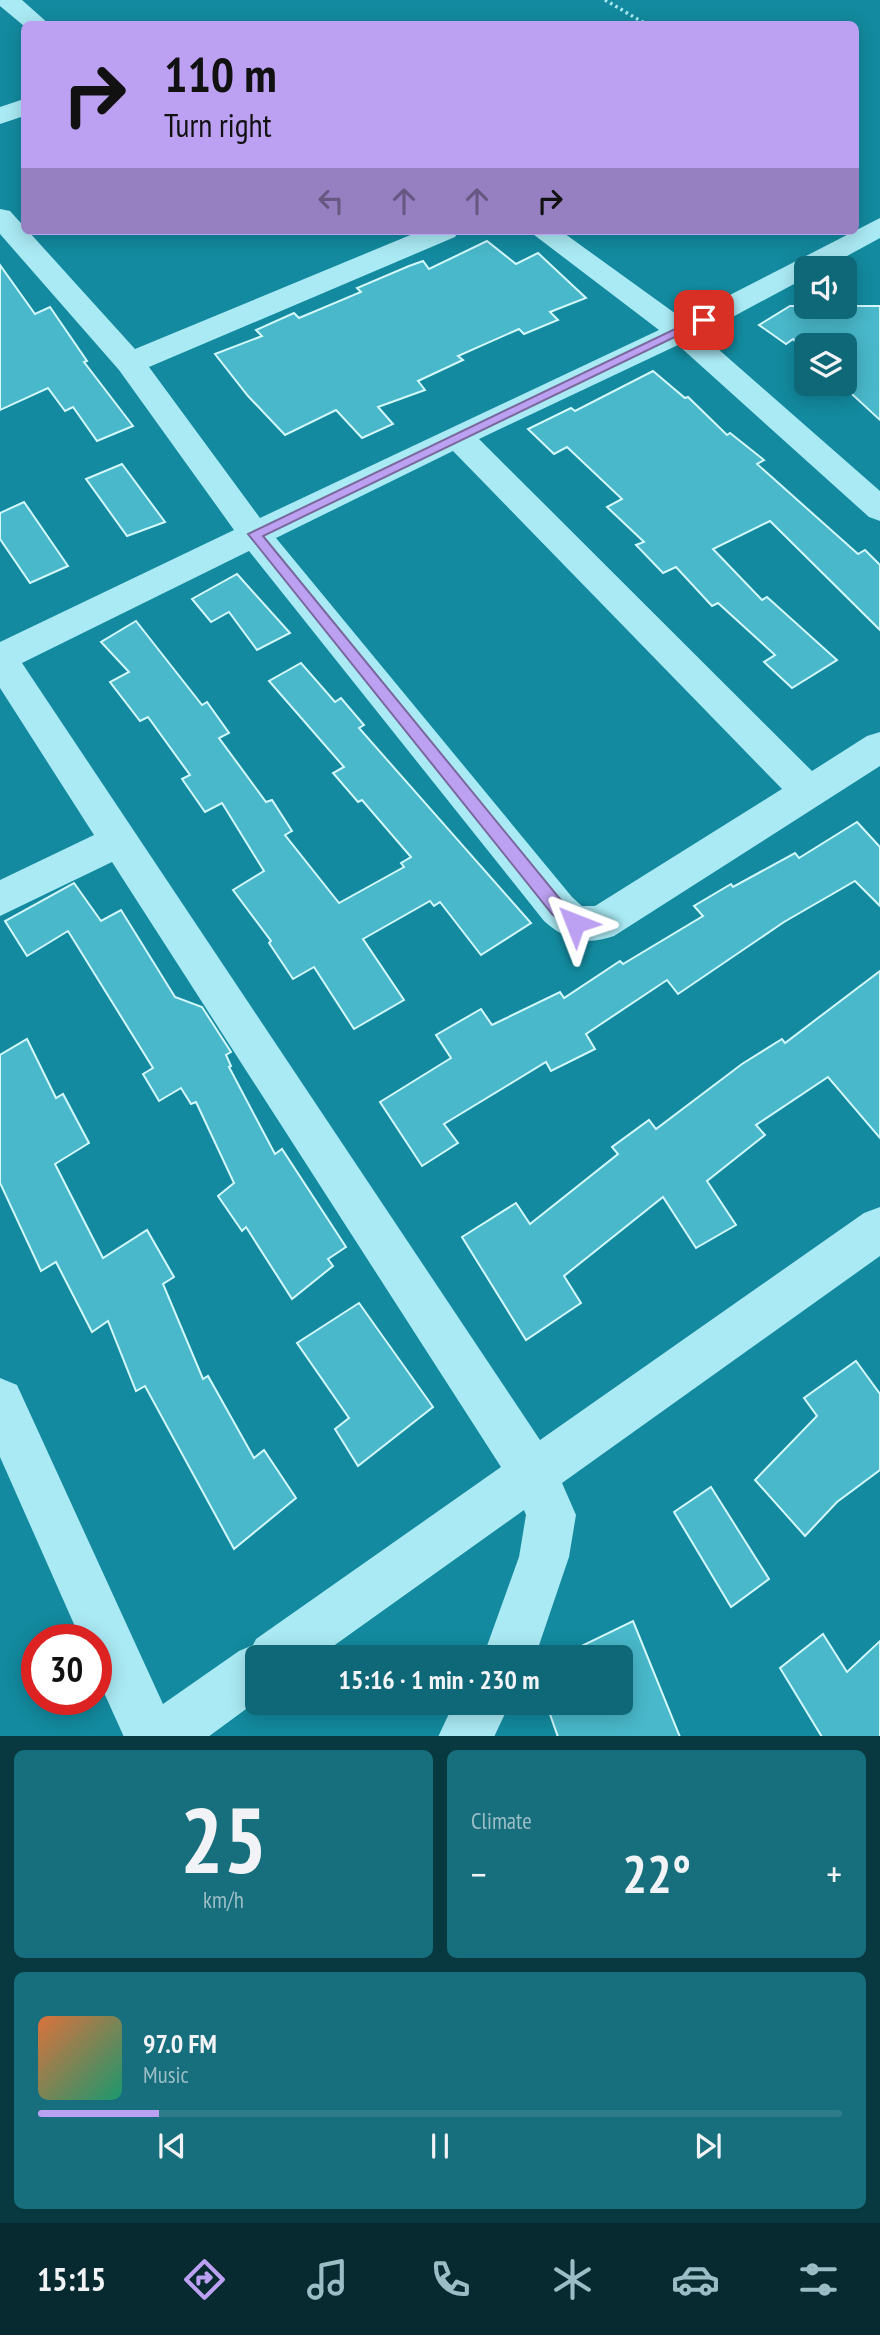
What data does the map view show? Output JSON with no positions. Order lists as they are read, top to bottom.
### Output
{
  "page": {
    "turn": ["110 m", "Turn right"],
    "limit": "30",
    "trip": "15:16 · 1 min · 230 m",
    "tile": [
      ["25", "km/h"],
      "Climate"
    ],
    "heat": ["−", "22°", "+"],
    "song": ["97.0 FM", "Music"],
    "tabs": "15:15"
  }
}
